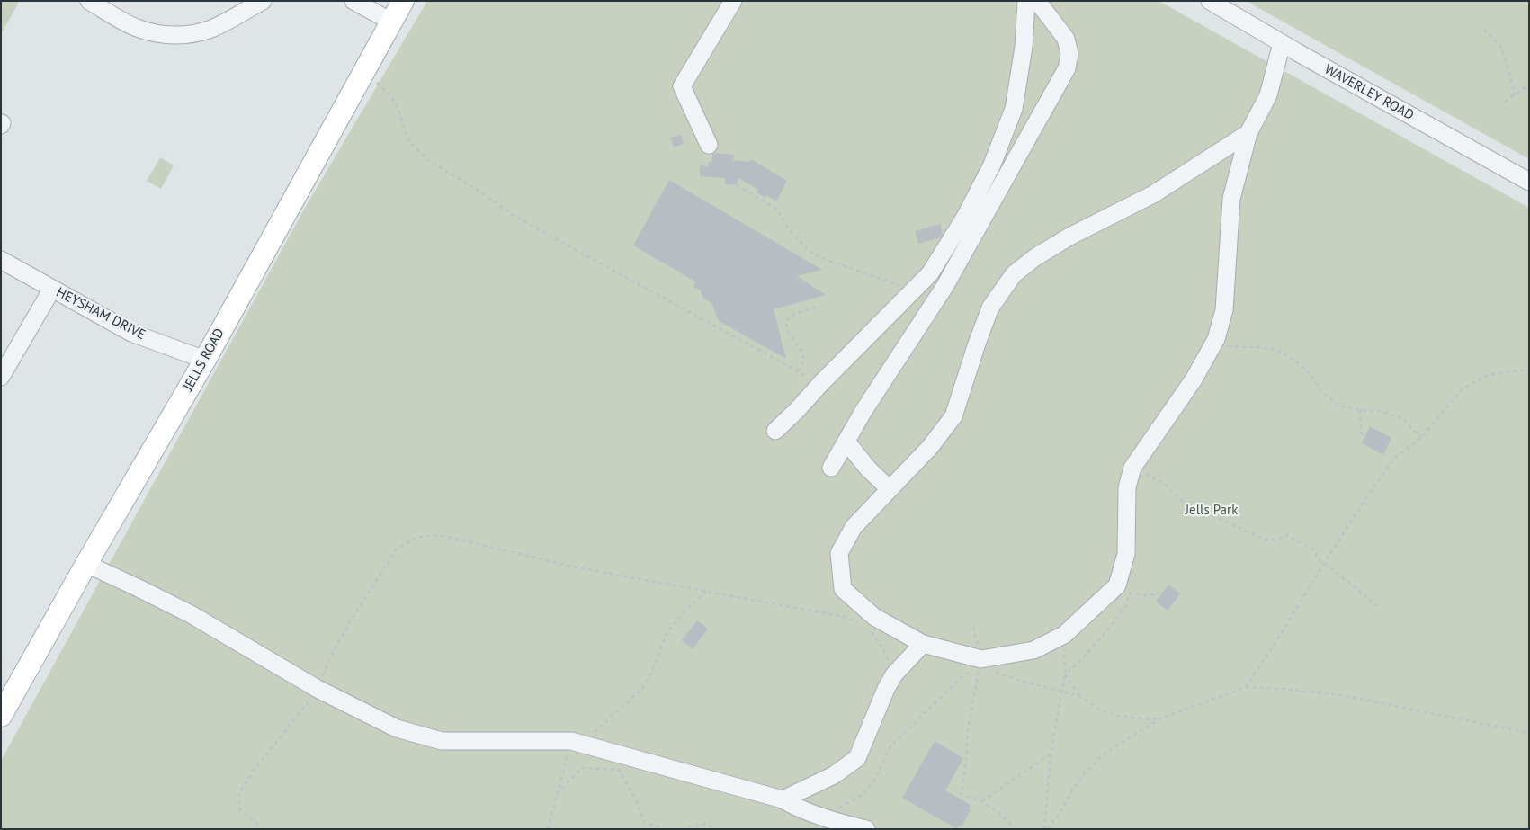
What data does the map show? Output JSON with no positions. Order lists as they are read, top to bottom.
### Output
{
  "streets": {
    "main road": ["JELLS ROAD"],
    "street": ["WAVERLEY ROAD", "HEYSHAM DRIVE"]
  },
  "crossings": [
    ["HEYSHAM DRIVE", "JELLS ROAD"]
  ],
  "parks": ["Jells Park"]
}
